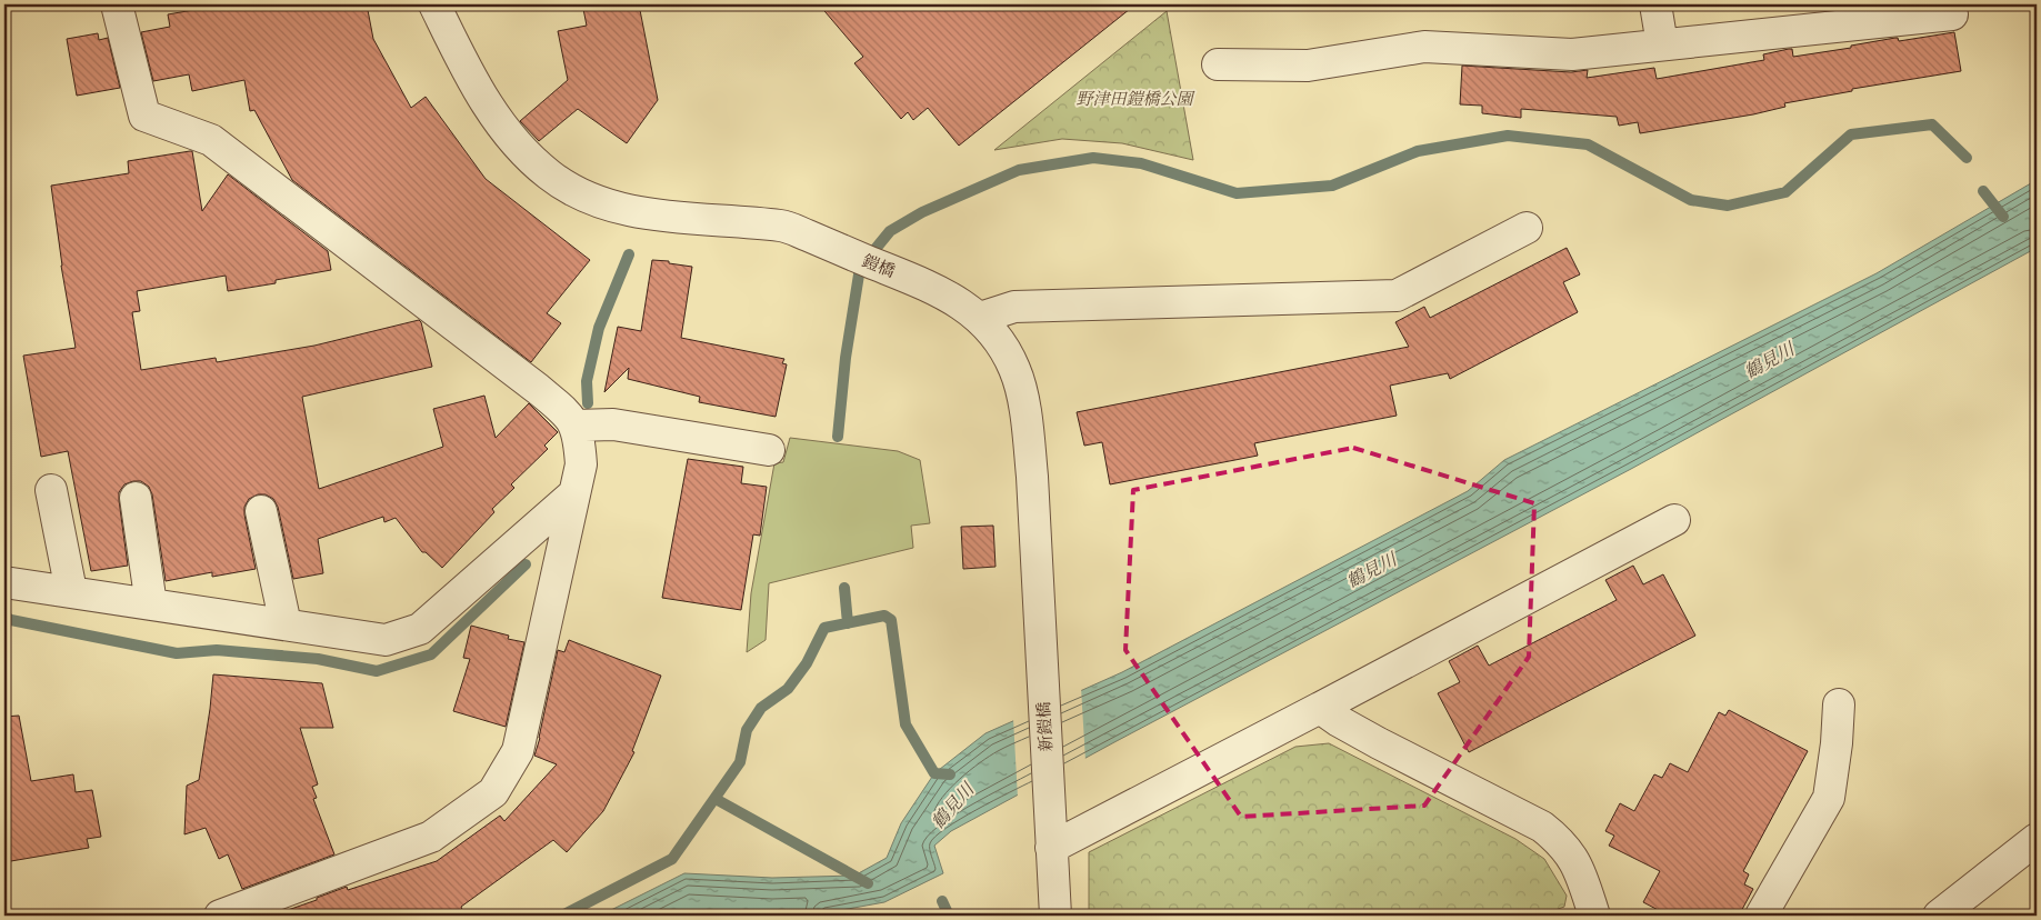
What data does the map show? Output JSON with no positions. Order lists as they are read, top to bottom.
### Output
{
  "streets": {
    "street": ["鎧橋", "新鎧橋"]
  },
  "crossings": [
    ["鎧橋", "新鎧橋"]
  ],
  "water": ["鶴見川"],
  "parks": ["野津田鎧橋公園"]
}
